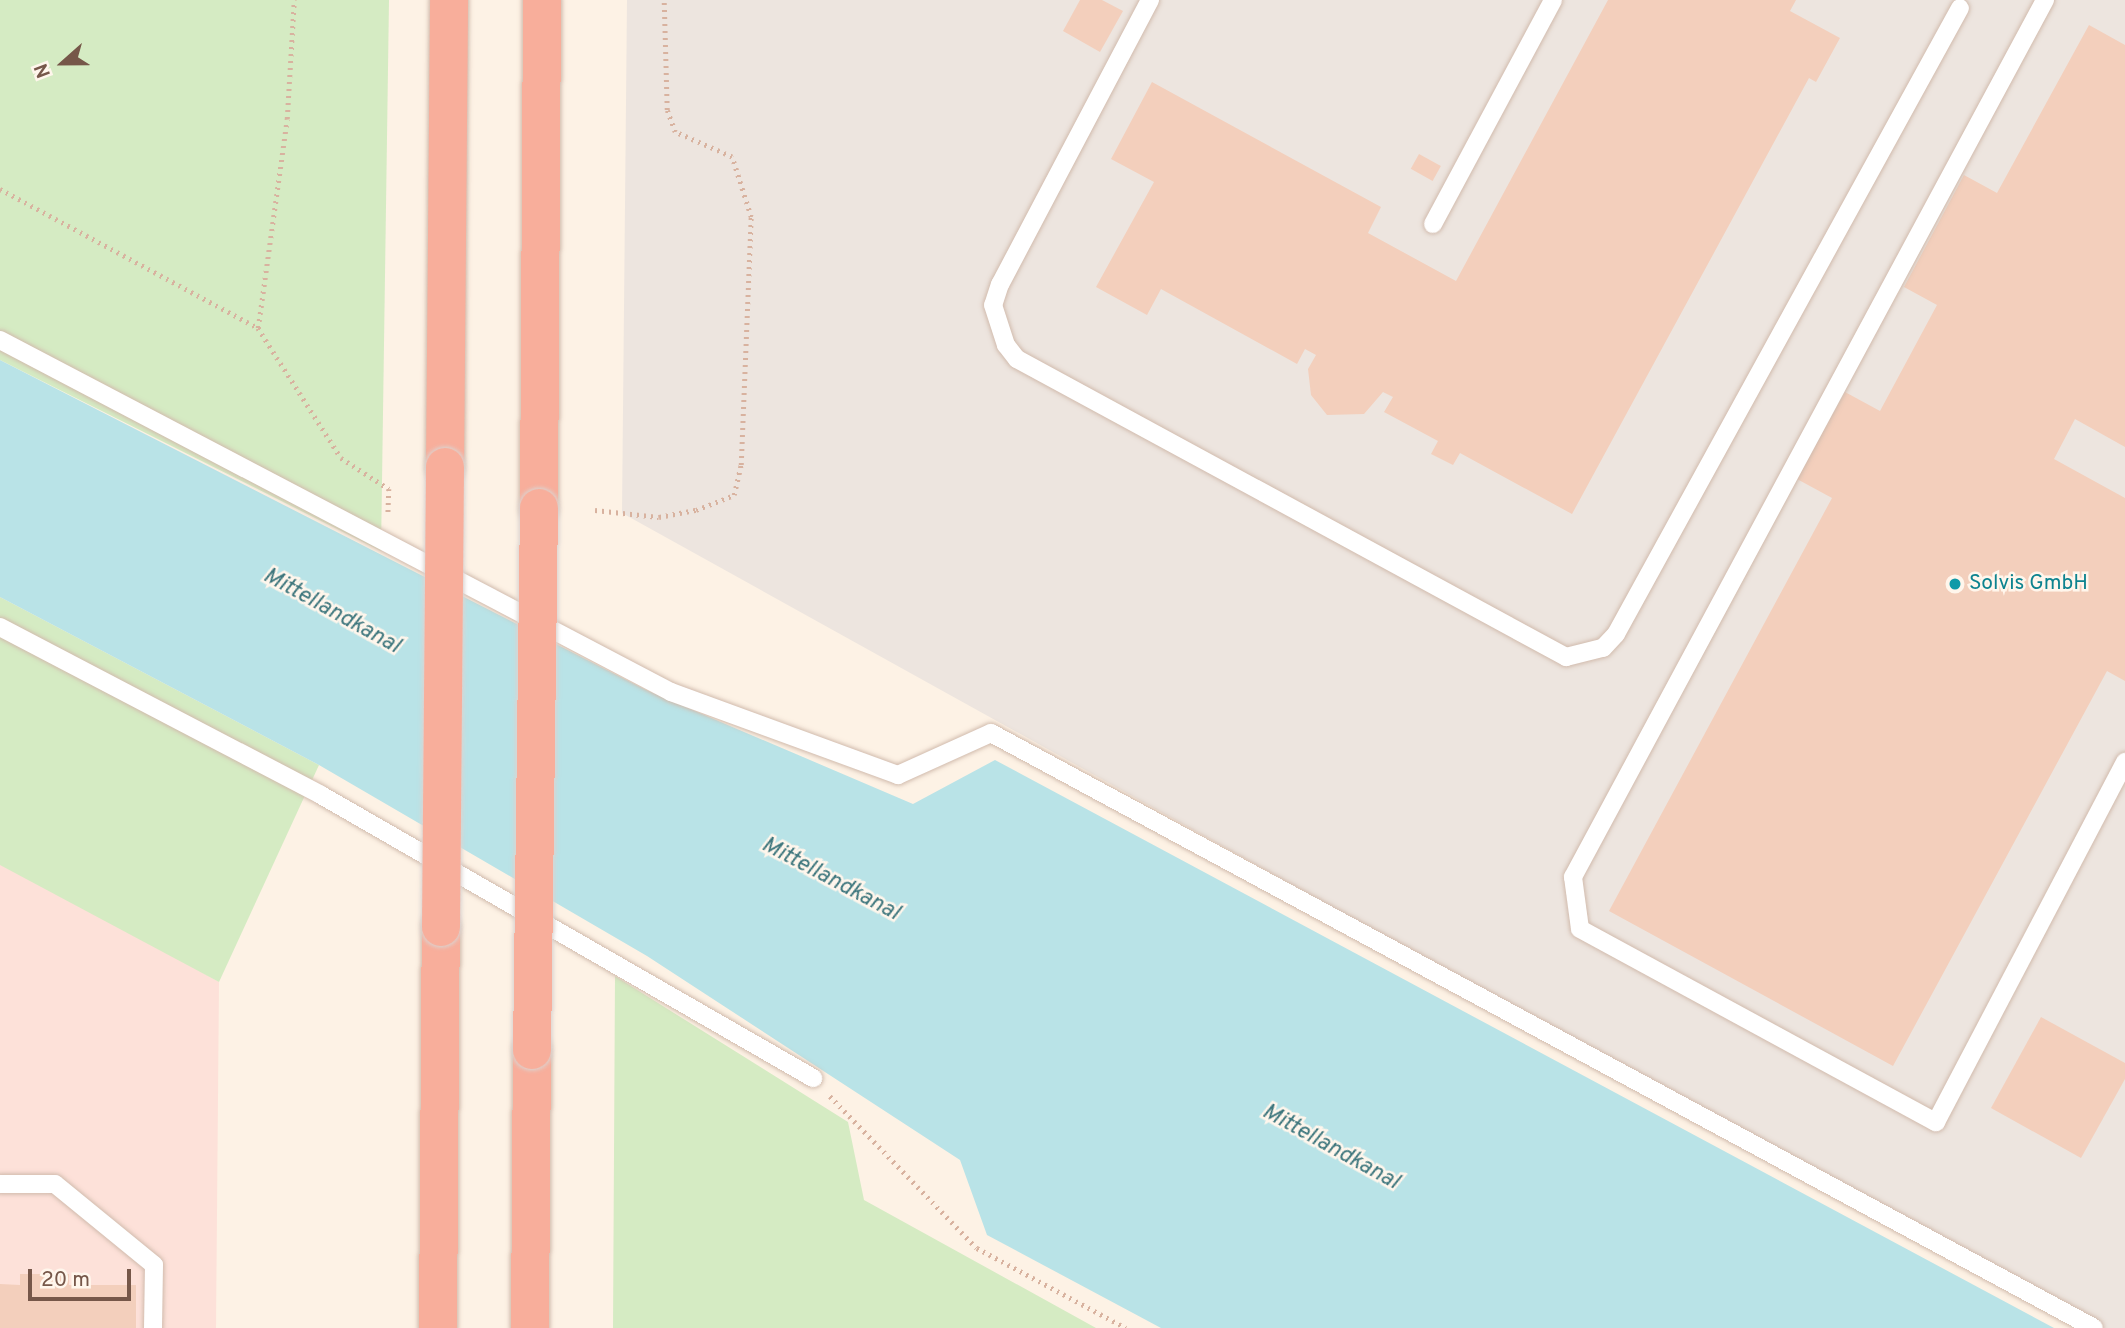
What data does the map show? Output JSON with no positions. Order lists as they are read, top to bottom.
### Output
{
  "water": ["Mittellandkanal"],
  "places": ["Solvis GmbH"],
  "scale_bar": "20 m",
  "north": "left"
}
